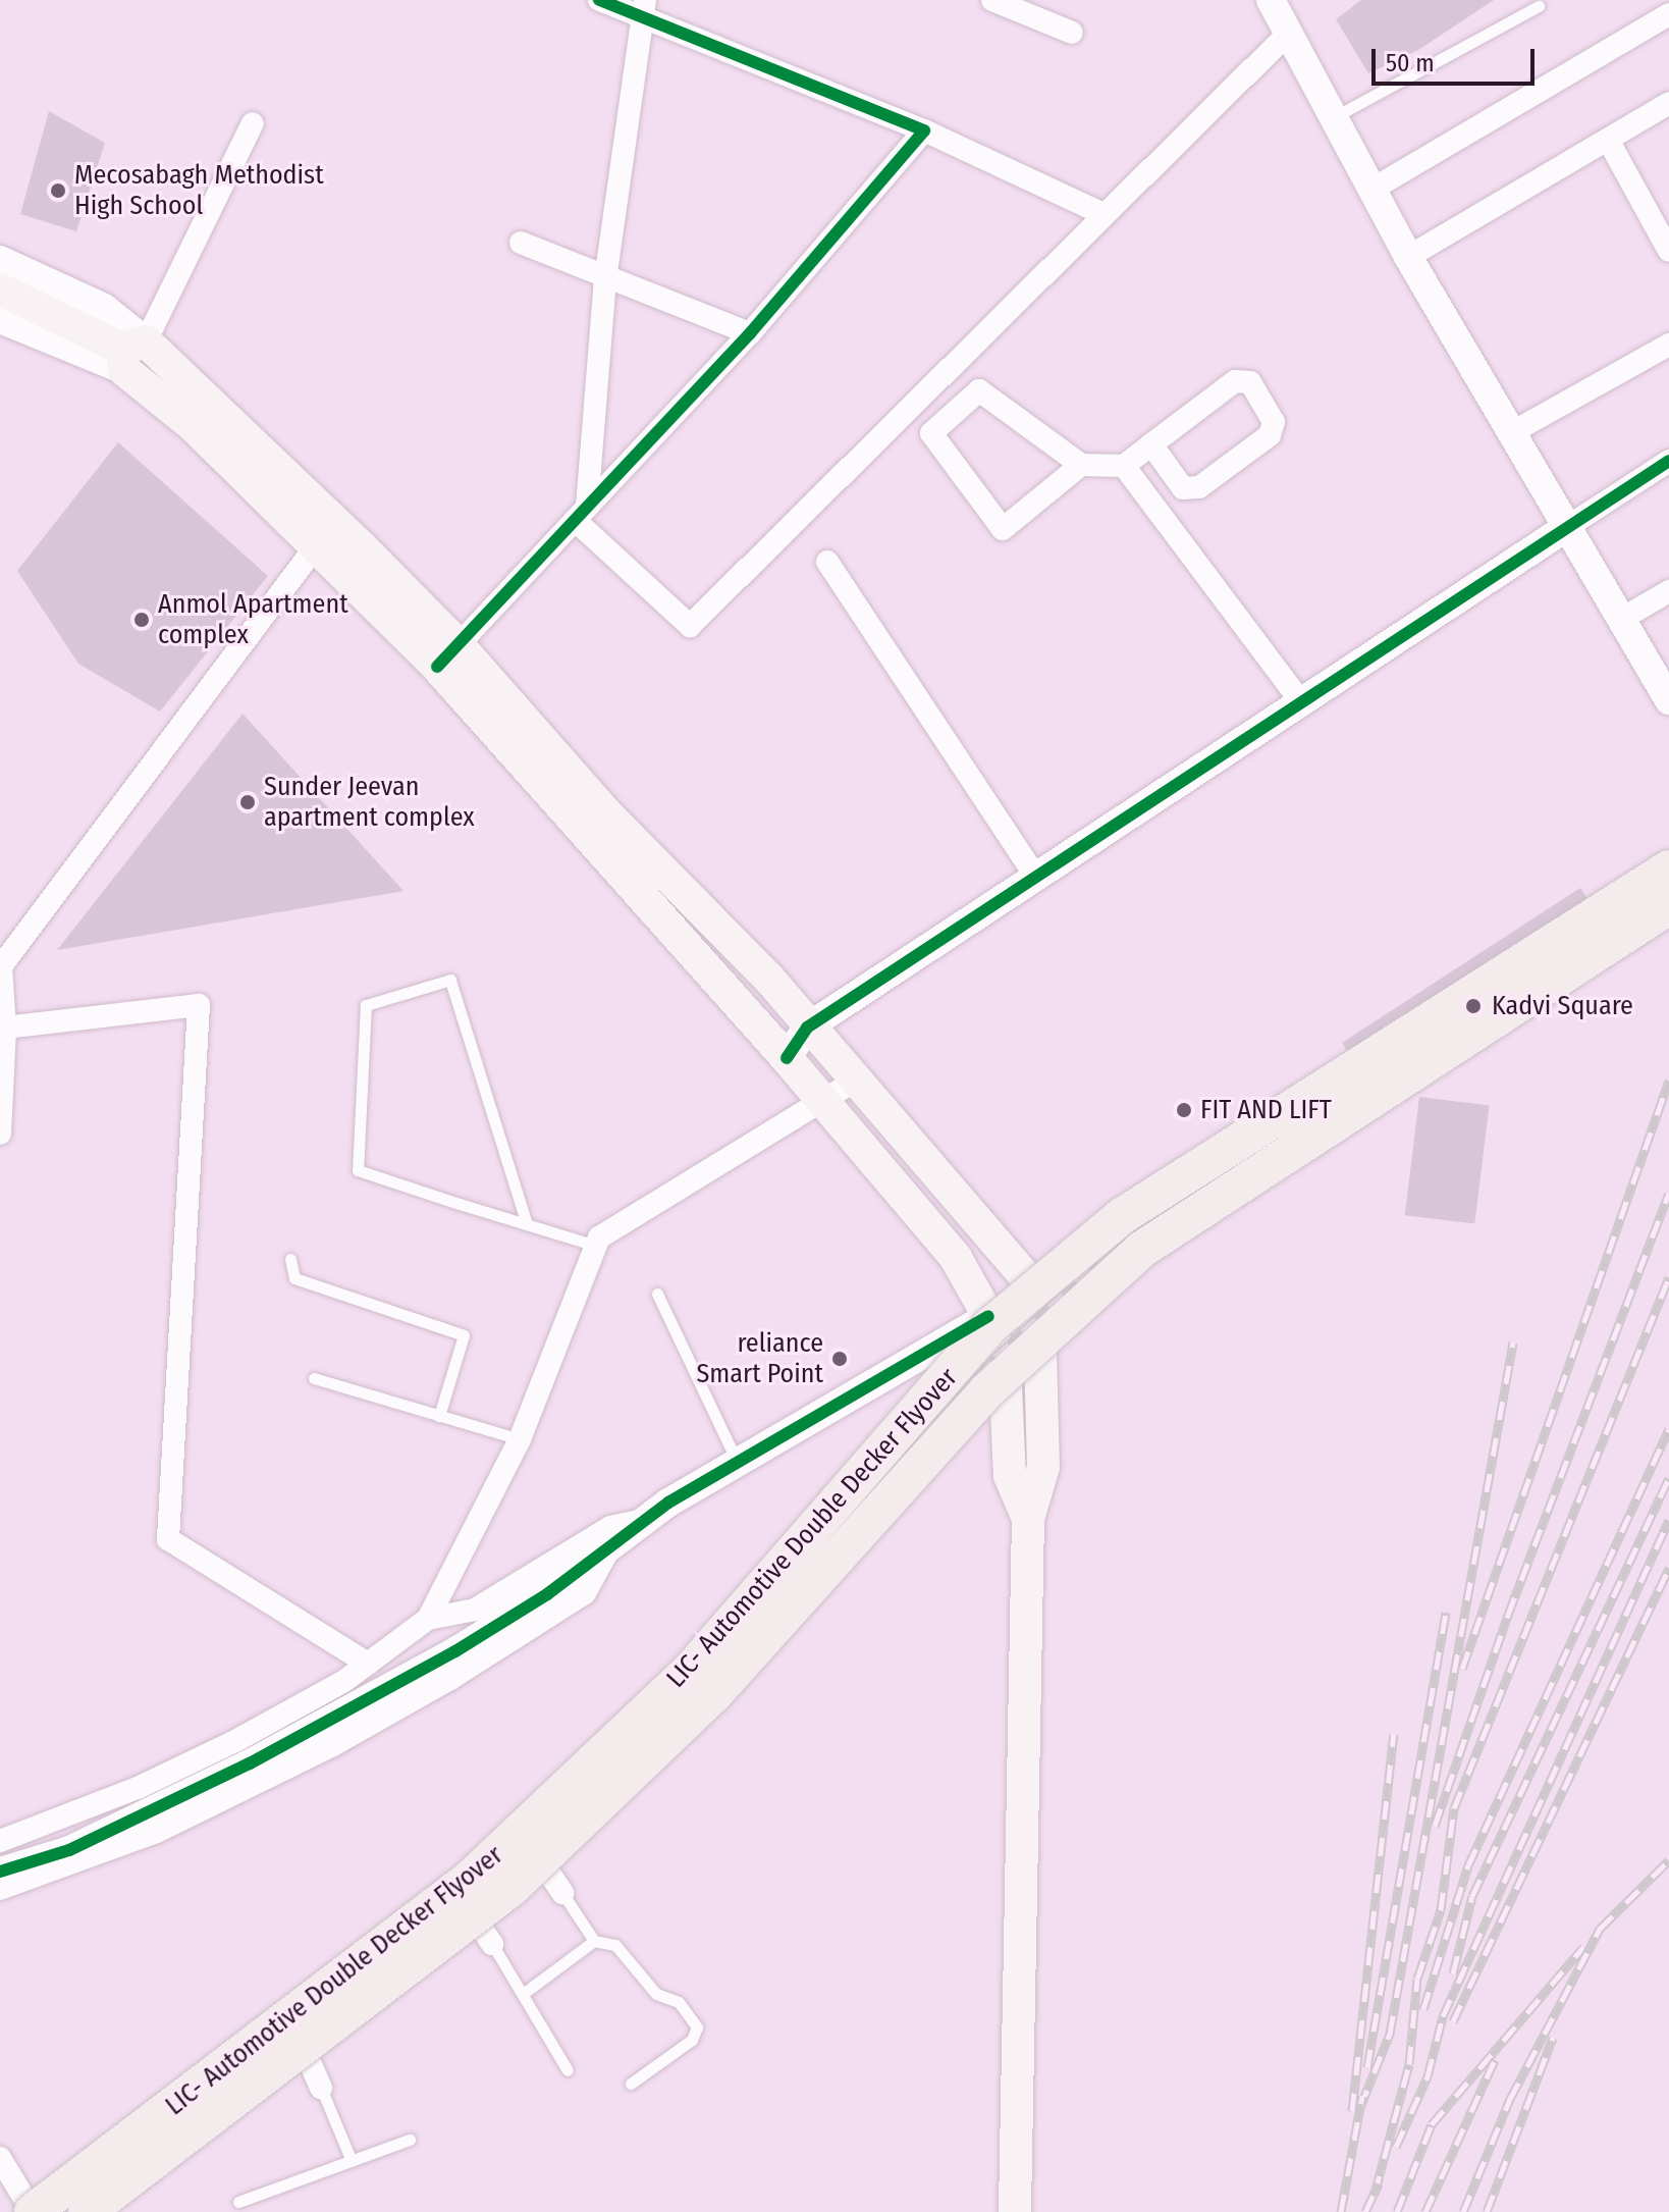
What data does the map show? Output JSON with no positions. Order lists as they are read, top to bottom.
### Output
{
  "streets": {
    "main road": ["LIC- Automotive Double Decker Flyover"]
  },
  "places": [
    "Mecosabagh Methodist High School",
    "Anmol Apartment complex",
    "Sunder Jeevan apartment complex",
    "Kadvi Square",
    "FIT AND LIFT",
    "reliance Smart Point"
  ],
  "scale_bar": "50 m"
}
